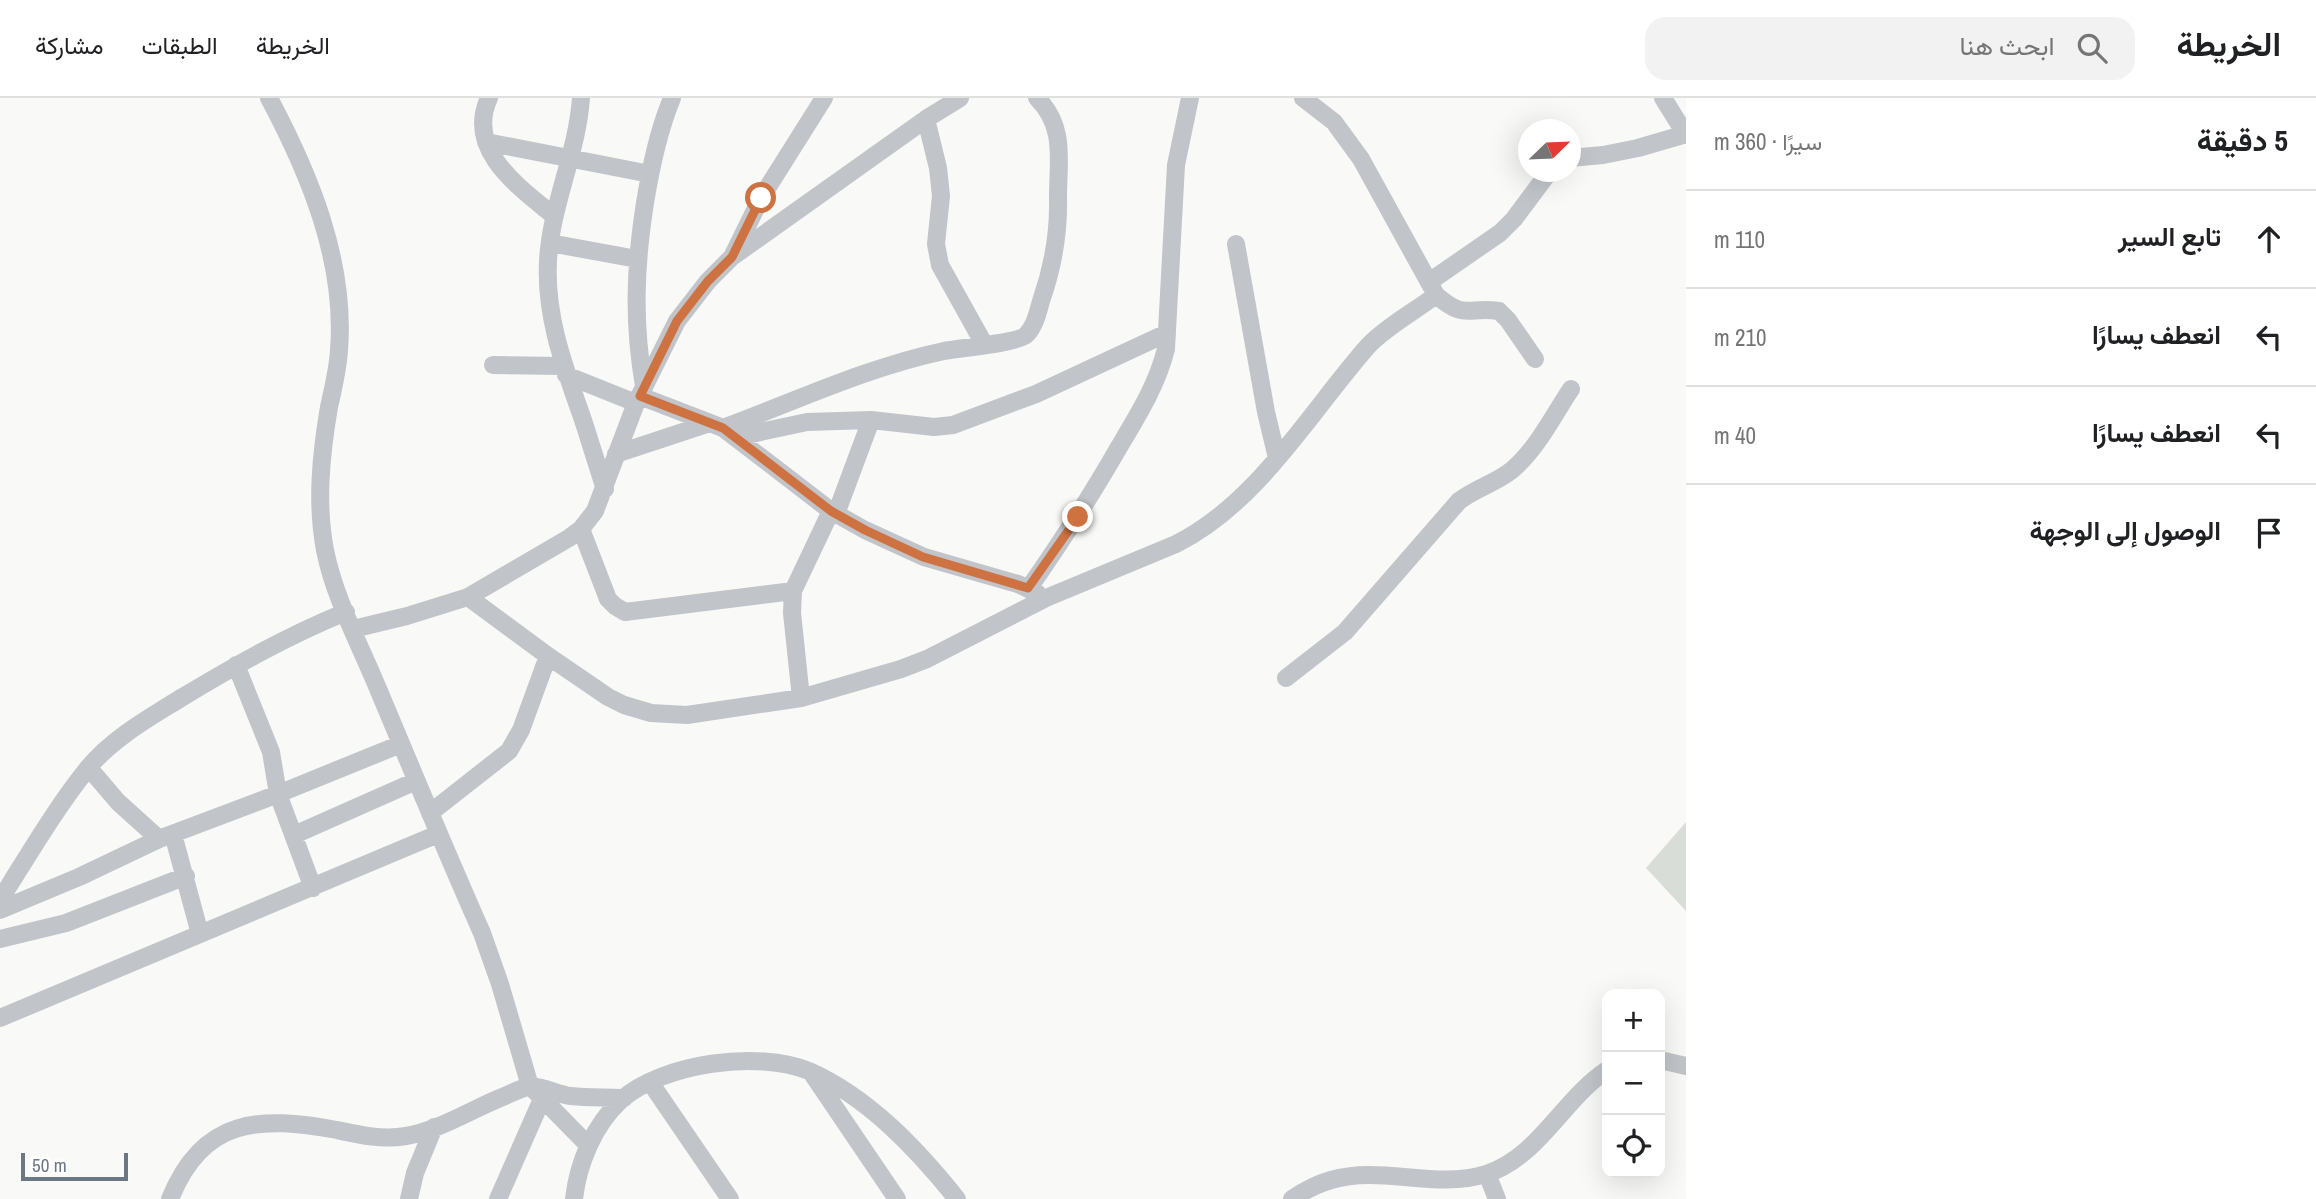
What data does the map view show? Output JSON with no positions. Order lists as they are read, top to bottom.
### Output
{
  "scale_bar": "50 m",
  "north": "top right",
  "page": {
    "header": "الخريطة",
    "search": "ابحث هنا",
    "nav": ["الخريطة", "الطبقات", "مشاركة"],
    "heading": ["5 دقيقة", "سيرًا · 360 m"],
    "list": [
      ["تابع السير", "110 m"],
      ["انعطف يسارًا", "210 m"],
      ["انعطف يسارًا", "40 m"],
      "الوصول إلى الوجهة"
    ],
    "map_buttons": ["+", "−"],
    "scale": "50 m"
  }
}
